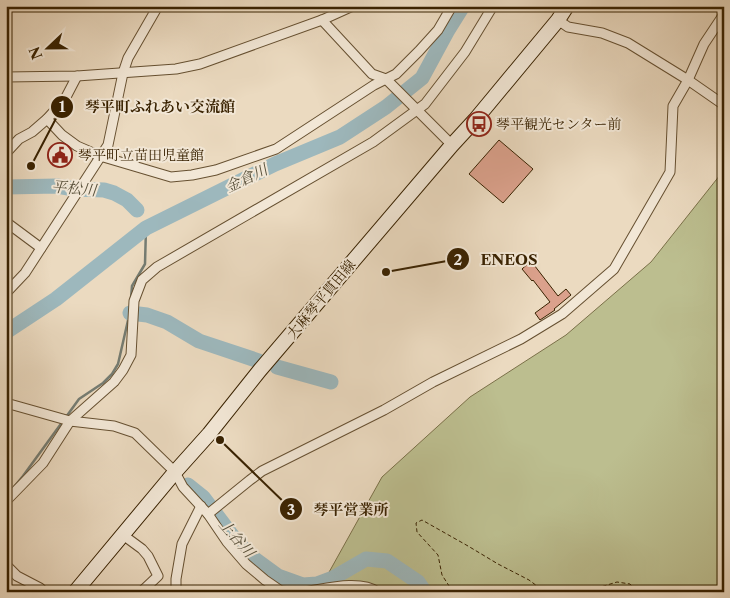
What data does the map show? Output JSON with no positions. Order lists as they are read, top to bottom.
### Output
{
  "streets": {
    "main road": ["大麻琴平貫田線"]
  },
  "water": ["金倉川", "平松川", "上谷川"],
  "places": {
    "bus stop": ["琴平観光センター前"],
    "public building": ["琴平町立苗田児童館"],
    "other": ["琴平町ふれあい交流館", "ENEOS", "琴平営業所"]
  },
  "north": "left"
}
